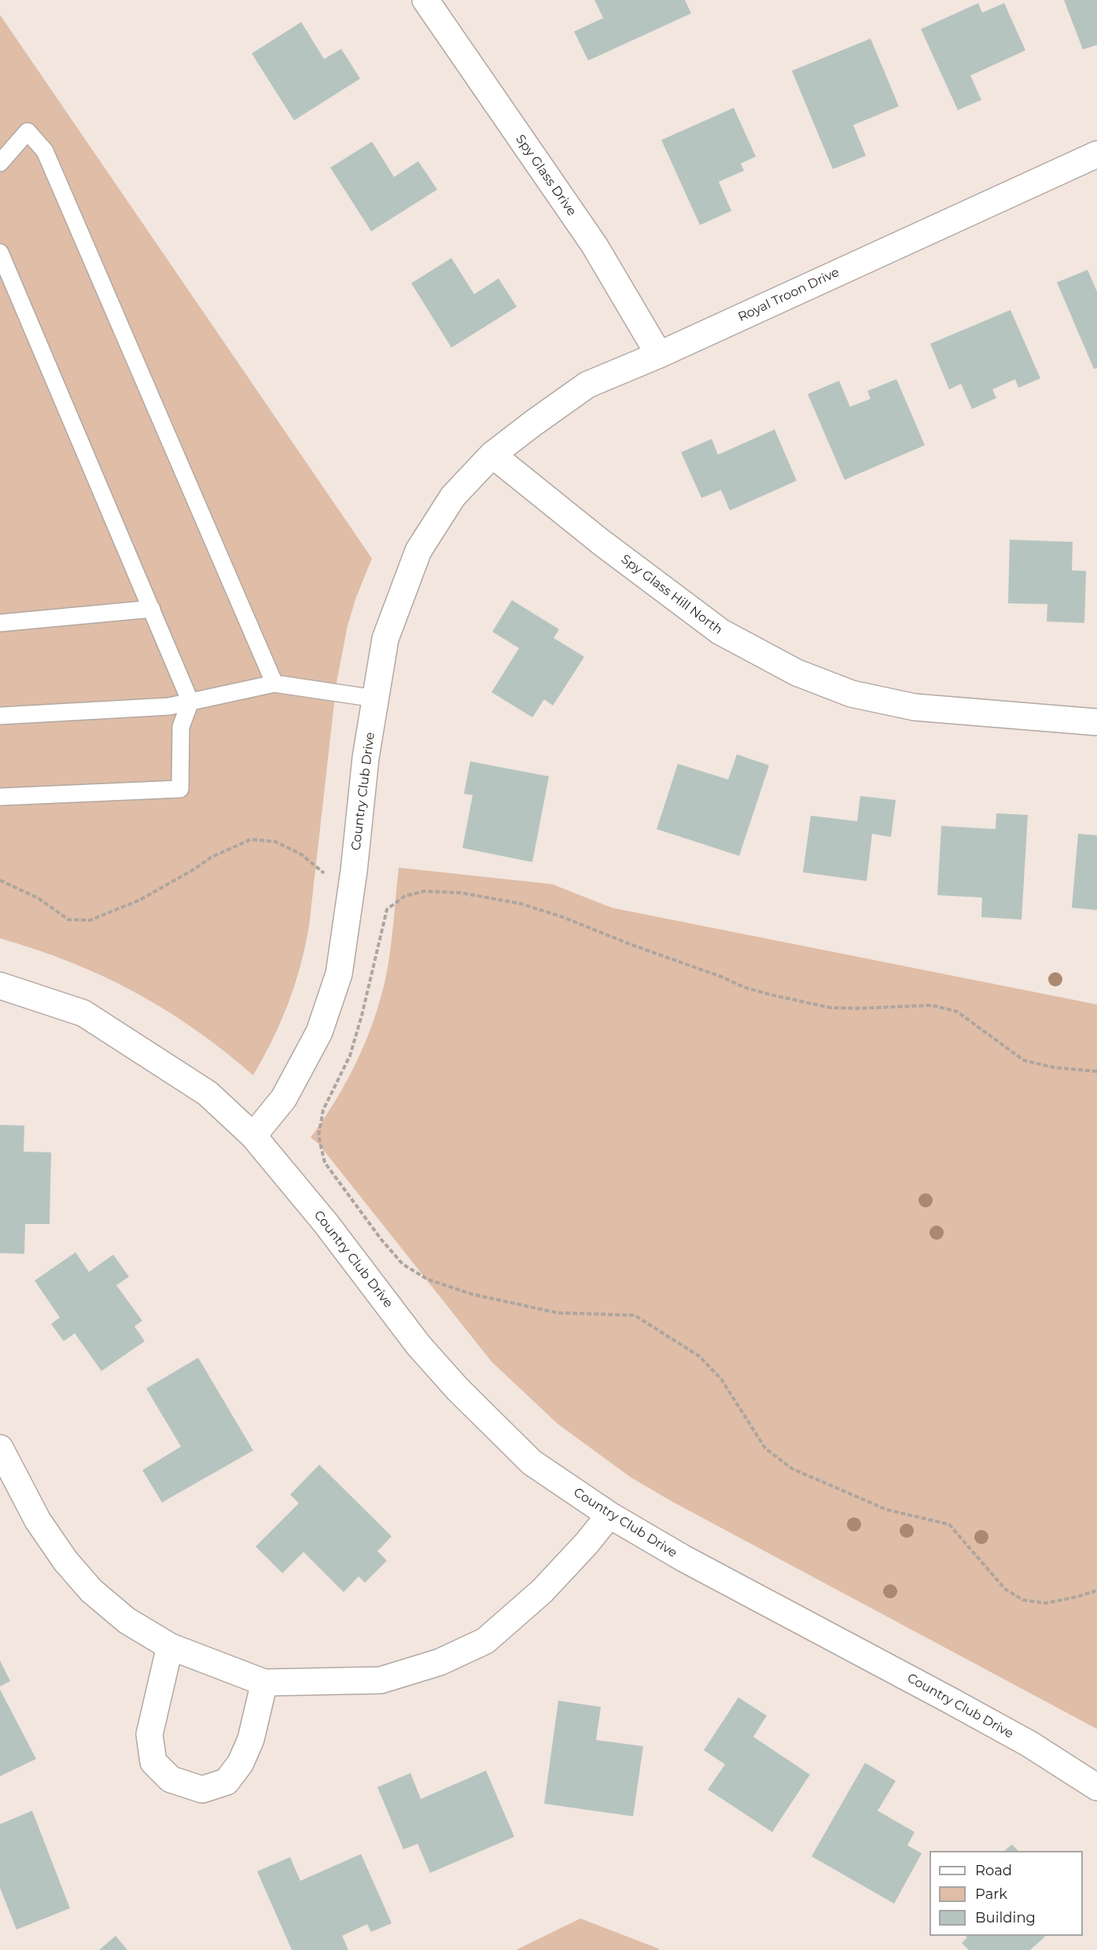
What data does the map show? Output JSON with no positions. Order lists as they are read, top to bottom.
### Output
{
  "streets": {
    "street": [
      "Spy Glass Drive",
      "Royal Troon Drive",
      "Spy Glass Hill North",
      "Country Club Drive"
    ]
  },
  "crossings": [
    ["Spy Glass Drive", "Royal Troon Drive"],
    ["Royal Troon Drive", "Spy Glass Hill North"],
    ["Royal Troon Drive", "Country Club Drive"],
    ["Spy Glass Hill North", "Country Club Drive"]
  ],
  "legend": ["Road", "Park", "Building"]
}
